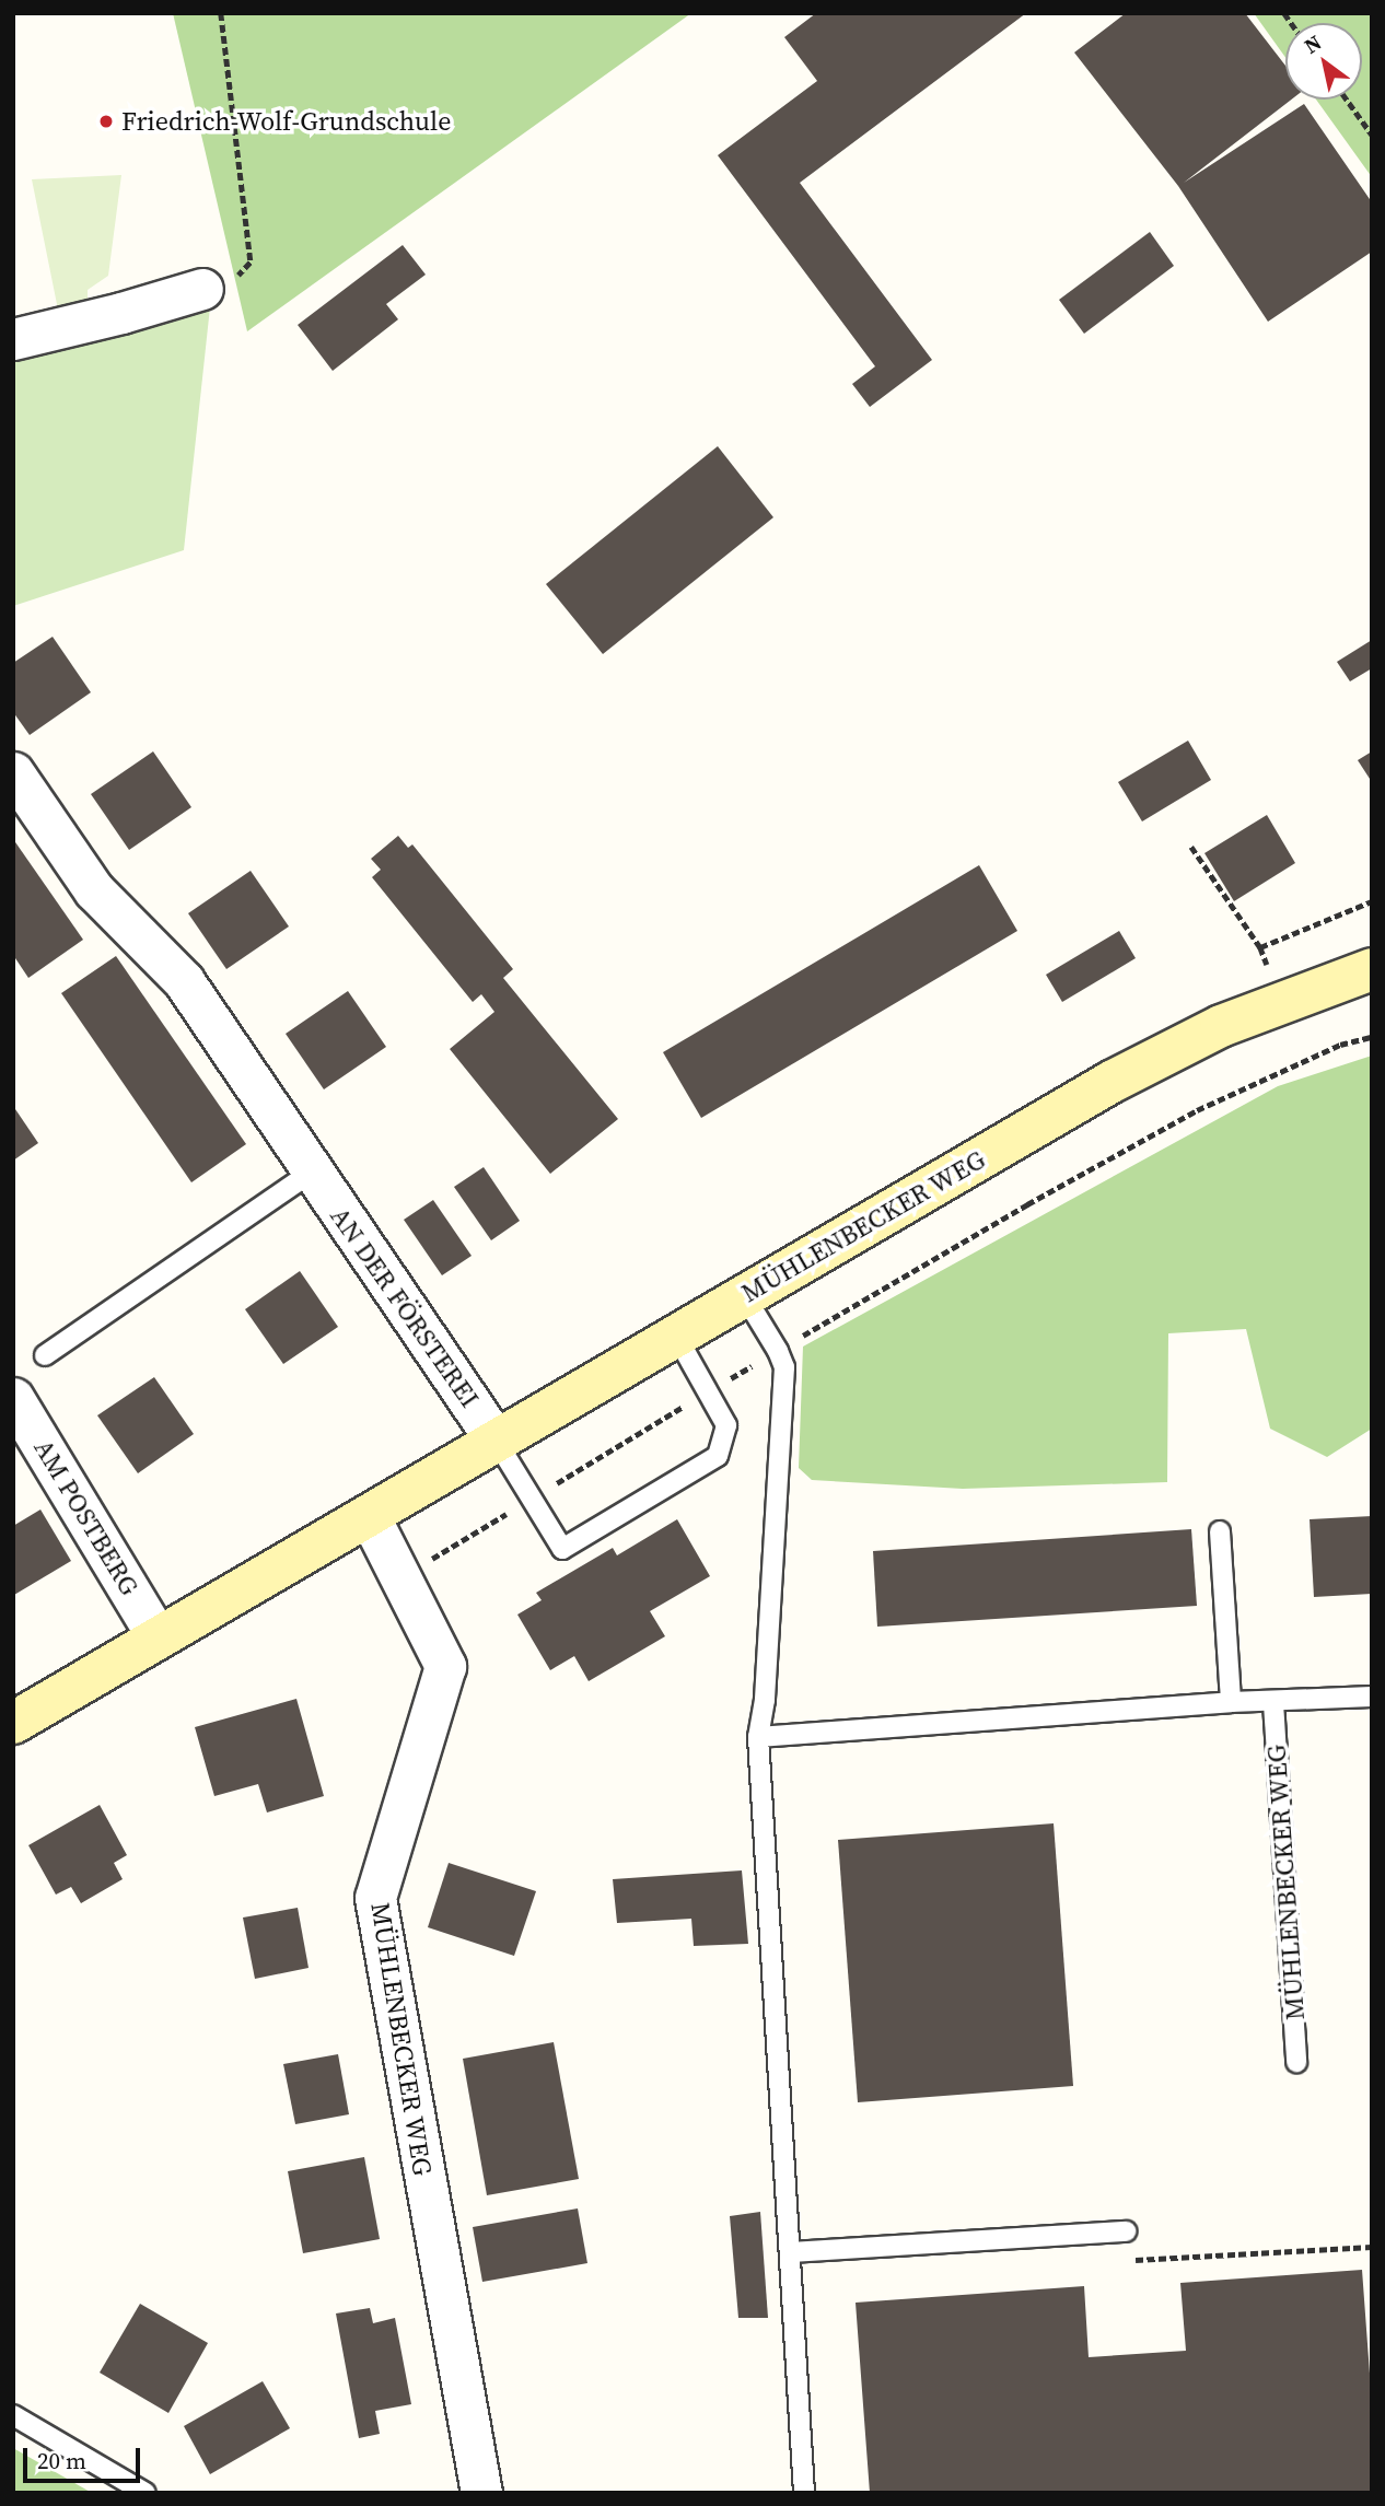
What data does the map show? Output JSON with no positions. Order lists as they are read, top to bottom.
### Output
{
  "streets": {
    "main road": ["MÜHLENBECKER WEG"],
    "street": ["AN DER FÖRSTEREI", "AM POSTBERG"]
  },
  "crossings": [
    ["MÜHLENBECKER WEG", "AN DER FÖRSTEREI"],
    ["MÜHLENBECKER WEG", "AM POSTBERG"]
  ],
  "places": ["Friedrich-Wolf-Grundschule"],
  "scale_bar": "20 m",
  "north": "top left"
}
